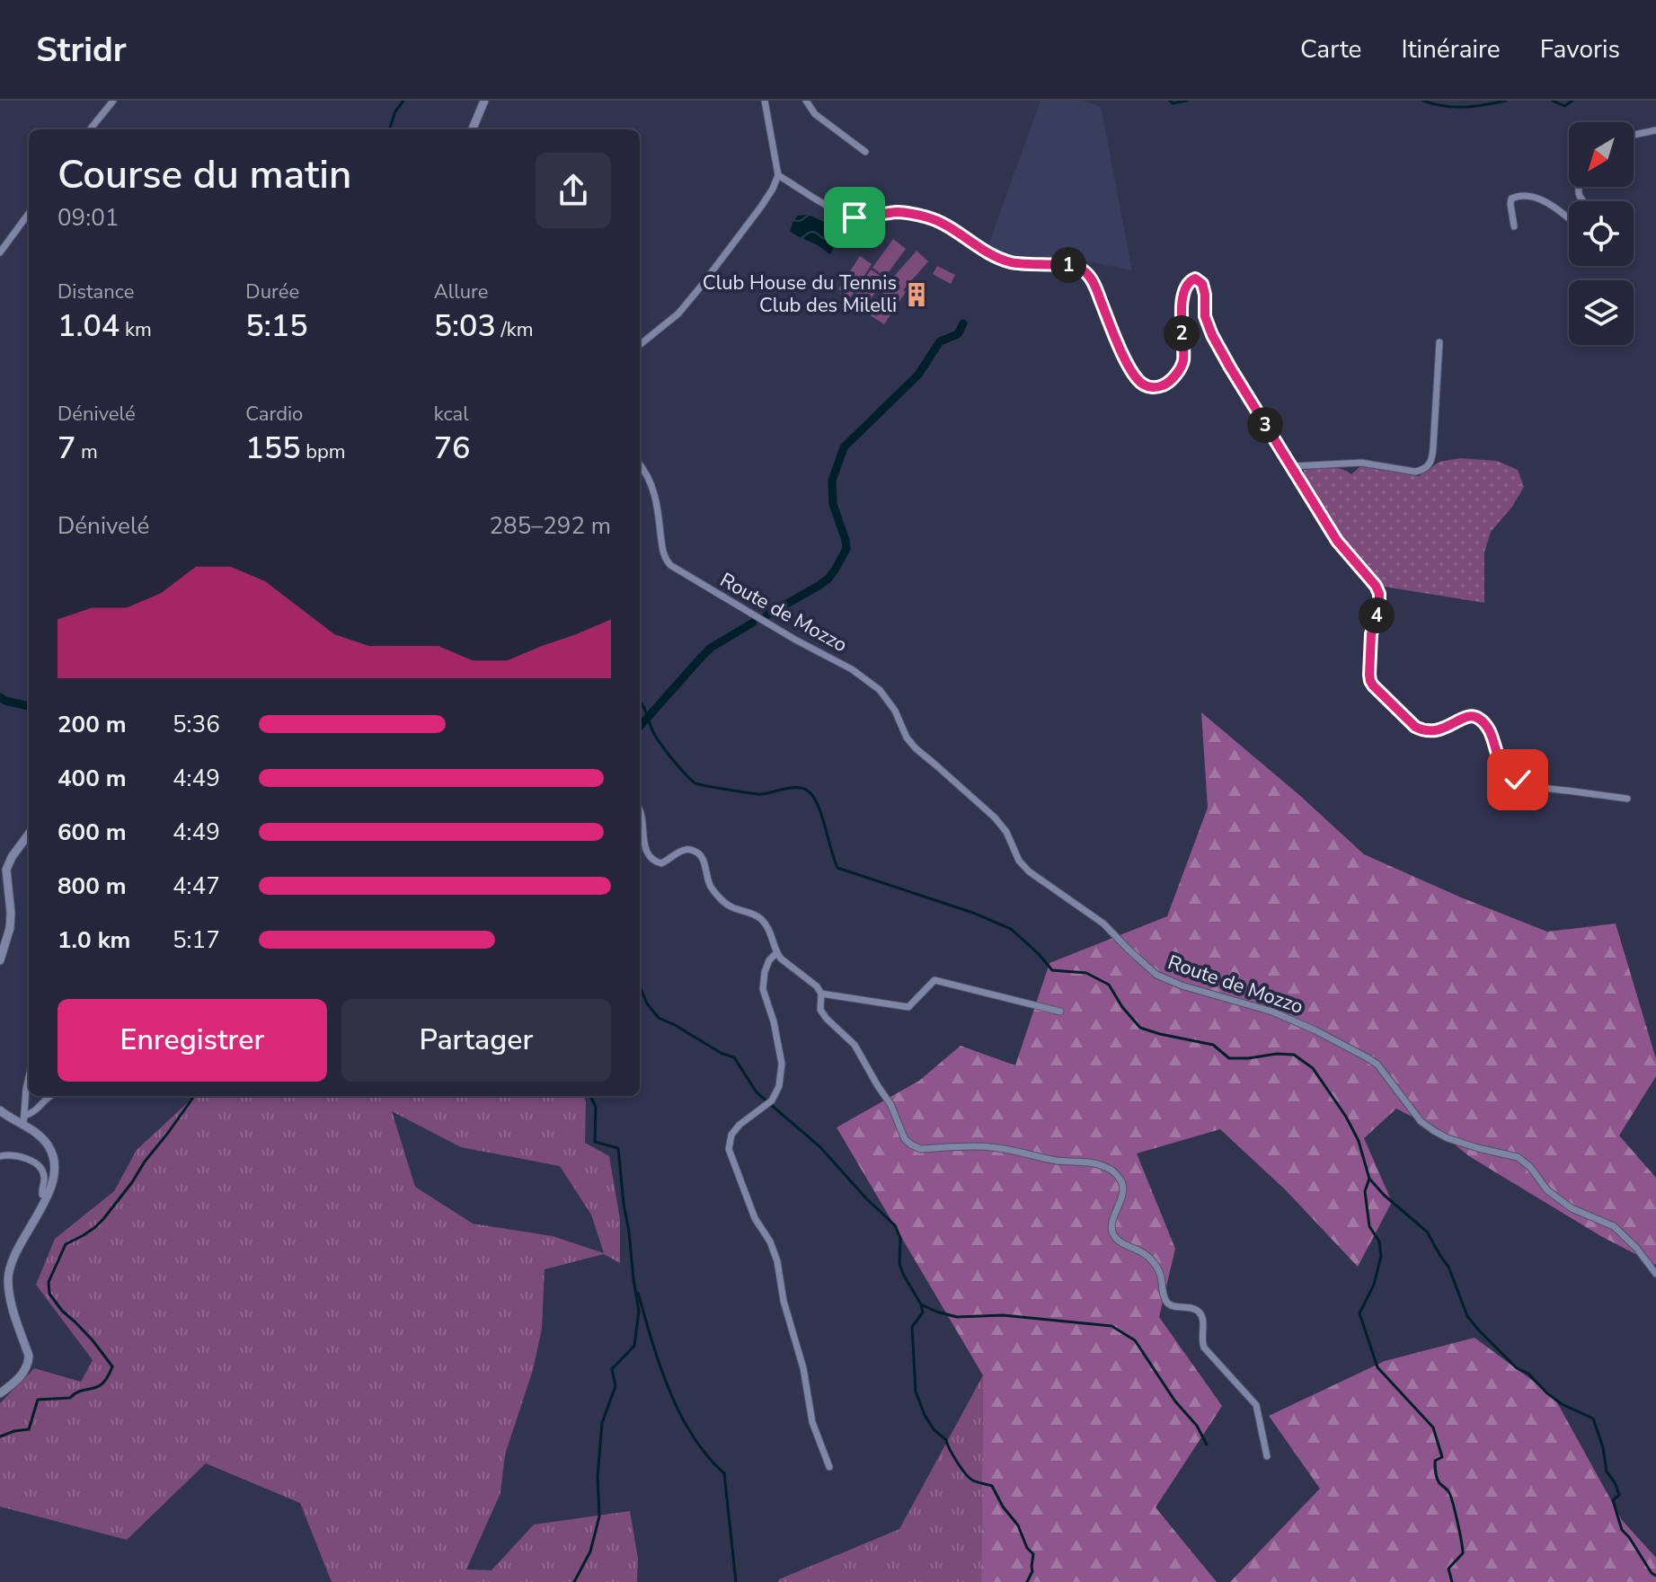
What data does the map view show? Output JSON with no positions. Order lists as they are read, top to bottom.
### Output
{
  "streets": {
    "street": ["Route de Mozzo"]
  },
  "places": {
    "building": ["Club House du Tennis Club des Milelli"]
  },
  "north": "bottom left",
  "page": {
    "header": "Stridr",
    "nav": ["Carte", "Itinéraire", "Favoris"],
    "heading": ["Course du matin", "09:01"],
    "pins": [
      "1",
      "2",
      "3",
      "4"
    ],
    "stats": [
      ["Distance", "1.04 km"],
      ["Durée", "5:15"],
      ["Allure", "5:03 /km"],
      ["Dénivelé", "7 m"],
      ["Cardio", "155 bpm"],
      ["kcal", "76"]
    ],
    "chart": ["Dénivelé", "285–292 m"],
    "list": [
      {
        "name": "200 m",
        "note": "5:36"
      },
      {
        "name": "400 m",
        "note": "4:49"
      },
      {
        "name": "600 m",
        "note": "4:49"
      },
      {
        "name": "800 m",
        "note": "4:47"
      },
      {
        "name": "1.0 km",
        "note": "5:17"
      }
    ],
    "buttons": ["Enregistrer", "Partager"]
  }
}
